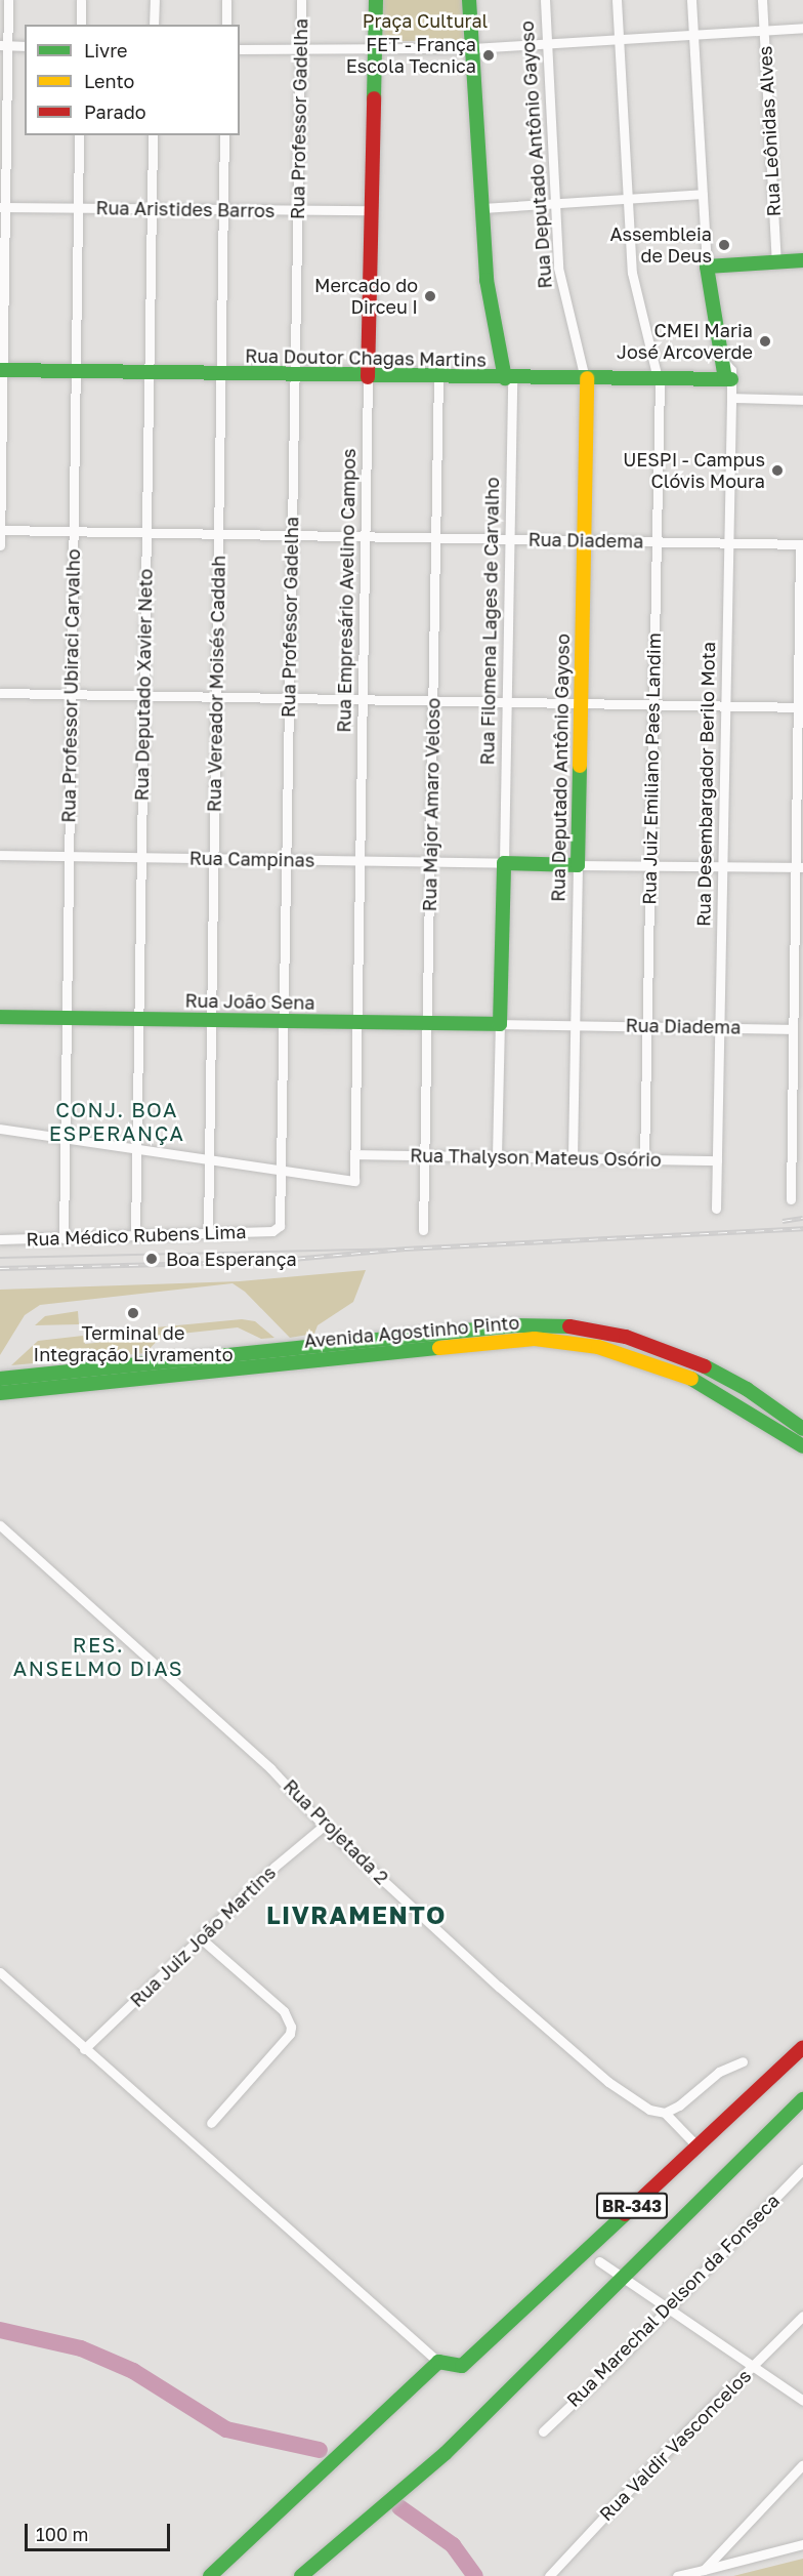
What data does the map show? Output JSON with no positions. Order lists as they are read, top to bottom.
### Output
{
  "streets": {
    "main road": [
      "Rua Deputado Antônio Gayoso",
      "Rua Doutor Chagas Martins",
      "Rua Empresário Avelino Campos",
      "Rua Filomena Lages de Carvalho",
      "Rua Desembargador Berilo Mota",
      "Rua João Sena",
      "Avenida Agostinho Pinto",
      "BR-343"
    ],
    "street": [
      "Rua Professor Gadelha",
      "Rua Leônidas Alves",
      "Rua Aristides Barros",
      "Rua Diadema",
      "Rua Vereador Moisés Caddah",
      "Rua Deputado Xavier Neto",
      "Rua Professor Ubiraci Carvalho",
      "Rua Juiz Emiliano Paes Landim",
      "Rua Major Amaro Veloso",
      "Rua Campinas",
      "Rua Thalyson Mateus Osório",
      "Rua Médico Rubens Lima",
      "Rua Projetada 2",
      "Rua Juiz João Martins",
      "Rua Marechal Delson da Fonseca",
      "Rua Valdir Vasconcelos"
    ]
  },
  "crossings": [
    ["Rua Professor Gadelha", "Rua Aristides Barros"],
    ["Rua Professor Gadelha", "Rua Doutor Chagas Martins"],
    ["Rua Professor Gadelha", "Rua Diadema"],
    ["Rua Professor Gadelha", "Rua Empresário Avelino Campos"],
    ["Rua Professor Gadelha", "Rua Campinas"],
    ["Rua Professor Gadelha", "Rua João Sena"],
    ["Rua Professor Gadelha", "Rua Médico Rubens Lima"],
    ["Rua Deputado Antônio Gayoso", "Rua Doutor Chagas Martins"],
    ["Rua Deputado Antônio Gayoso", "Rua Diadema"],
    ["Rua Deputado Antônio Gayoso", "Rua Thalyson Mateus Osório"],
    ["Rua Aristides Barros", "Rua Empresário Avelino Campos"],
    ["Rua Aristides Barros", "Rua Vereador Moisés Caddah"],
    ["Rua Aristides Barros", "Rua Deputado Xavier Neto"],
    ["Rua Aristides Barros", "Rua Professor Ubiraci Carvalho"],
    ["Rua Doutor Chagas Martins", "Rua Empresário Avelino Campos"],
    ["Rua Doutor Chagas Martins", "Rua Filomena Lages de Carvalho"],
    ["Rua Doutor Chagas Martins", "Rua Vereador Moisés Caddah"],
    ["Rua Doutor Chagas Martins", "Rua Deputado Xavier Neto"],
    ["Rua Doutor Chagas Martins", "Rua Professor Ubiraci Carvalho"],
    ["Rua Doutor Chagas Martins", "Rua Juiz Emiliano Paes Landim"],
    ["Rua Doutor Chagas Martins", "Rua Desembargador Berilo Mota"],
    ["Rua Doutor Chagas Martins", "Rua Major Amaro Veloso"],
    ["Rua Diadema", "Rua Empresário Avelino Campos"],
    ["Rua Diadema", "Rua Filomena Lages de Carvalho"],
    ["Rua Diadema", "Rua Vereador Moisés Caddah"],
    ["Rua Diadema", "Rua Deputado Xavier Neto"],
    ["Rua Diadema", "Rua Professor Ubiraci Carvalho"],
    ["Rua Diadema", "Rua Juiz Emiliano Paes Landim"],
    ["Rua Diadema", "Rua Desembargador Berilo Mota"],
    ["Rua Diadema", "Rua Major Amaro Veloso"],
    ["Rua Diadema", "Rua João Sena"],
    ["Rua Empresário Avelino Campos", "Rua Campinas"],
    ["Rua Empresário Avelino Campos", "Rua João Sena"],
    ["Rua Empresário Avelino Campos", "Rua Thalyson Mateus Osório"],
    ["Rua Filomena Lages de Carvalho", "Rua Campinas"],
    ["Rua Vereador Moisés Caddah", "Rua Campinas"],
    ["Rua Vereador Moisés Caddah", "Rua João Sena"],
    ["Rua Vereador Moisés Caddah", "Rua Médico Rubens Lima"],
    ["Rua Deputado Xavier Neto", "Rua Campinas"],
    ["Rua Deputado Xavier Neto", "Rua João Sena"],
    ["Rua Deputado Xavier Neto", "Rua Médico Rubens Lima"],
    ["Rua Professor Ubiraci Carvalho", "Rua Campinas"],
    ["Rua Professor Ubiraci Carvalho", "Rua João Sena"],
    ["Rua Professor Ubiraci Carvalho", "Rua Médico Rubens Lima"],
    ["Rua Juiz Emiliano Paes Landim", "Rua Thalyson Mateus Osório"],
    ["Rua Desembargador Berilo Mota", "Rua Thalyson Mateus Osório"],
    ["Rua Major Amaro Veloso", "Rua Campinas"],
    ["Rua Major Amaro Veloso", "Rua João Sena"],
    ["Rua Major Amaro Veloso", "Rua Thalyson Mateus Osório"],
    ["Rua Projetada 2", "Rua Juiz João Martins"]
  ],
  "districts": ["CONJ. BOA ESPERANÇA", "RES. ANSELMO DIAS", "LIVRAMENTO"],
  "parks": ["Praça Cultural"],
  "places": [
    "FET - França Escola Tecnica",
    "Assembleia de Deus",
    "Mercado do Dirceu I",
    "CMEI Maria José Arcoverde",
    "UESPI - Campus Clóvis Moura",
    "Boa Esperança",
    "Terminal de Integração Livramento"
  ],
  "legend": ["Livre", "Lento", "Parado"],
  "scale_bar": "100 m"
}
